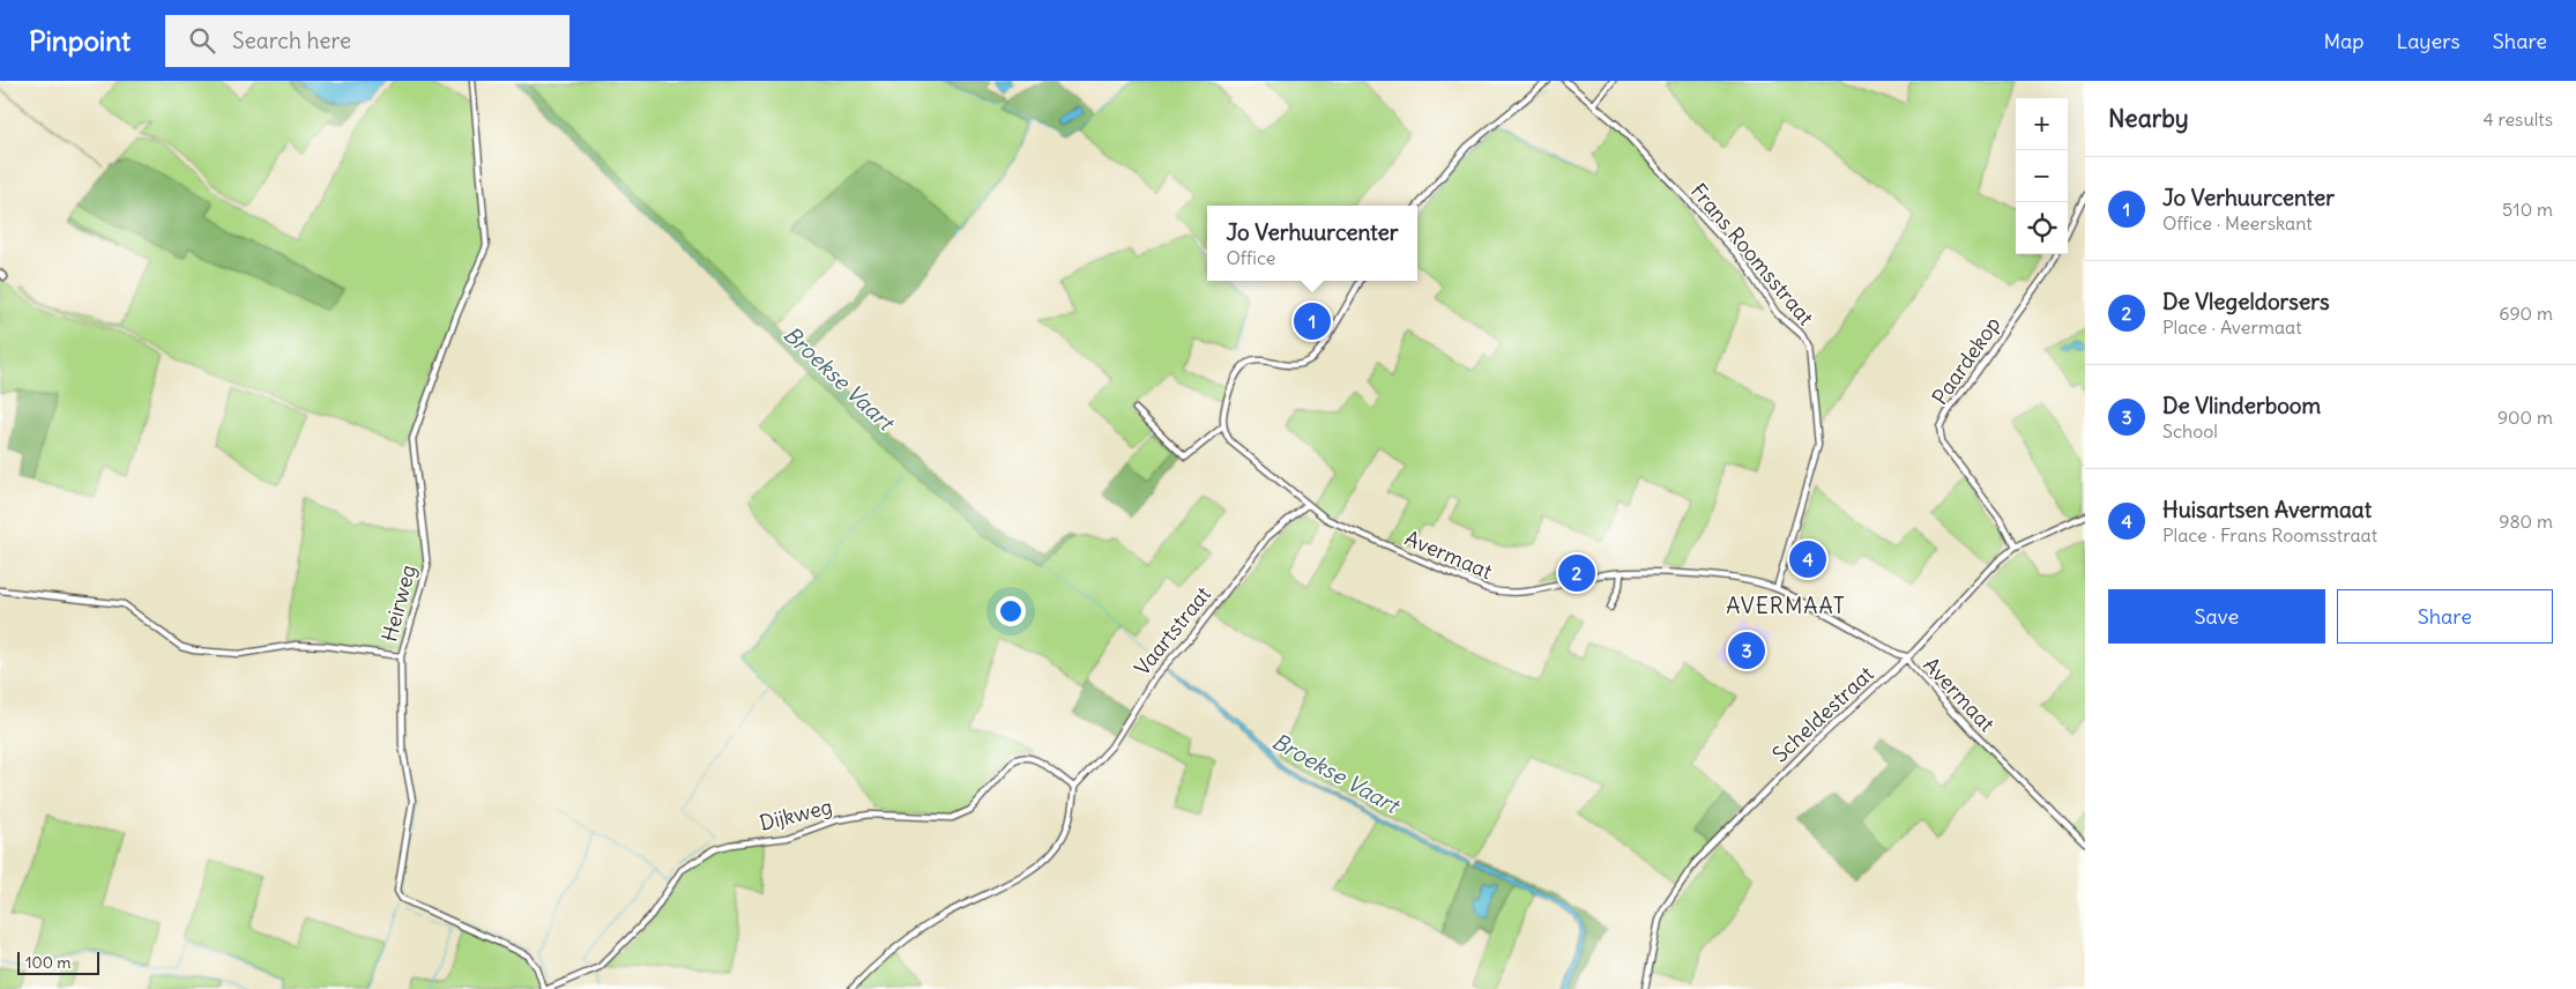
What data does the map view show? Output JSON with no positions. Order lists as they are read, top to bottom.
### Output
{
  "streets": {
    "street": [
      "Frans Roomsstraat",
      "Paardekop",
      "Avermaat",
      "Heirweg",
      "Vaartstraat",
      "Scheldestraat",
      "Dijkweg"
    ]
  },
  "crossings": [
    ["Frans Roomsstraat", "Avermaat"],
    ["Paardekop", "Scheldestraat"],
    ["Avermaat", "Vaartstraat"],
    ["Avermaat", "Scheldestraat"],
    ["Heirweg", "Dijkweg"],
    ["Vaartstraat", "Dijkweg"]
  ],
  "districts": ["AVERMAAT"],
  "water": ["Broekse Vaart"],
  "scale_bar": "100 m",
  "page": {
    "header": "Pinpoint",
    "search": "Search here",
    "nav": ["Map", "Layers", "Share"],
    "heading": ["Nearby", "4 results"],
    "map_buttons": ["+", "−"],
    "list": [
      {
        "mark": "1",
        "name": "Jo Verhuurcenter",
        "note": "Office · Meerskant",
        "value": "510 m"
      },
      {
        "mark": "2",
        "name": "De Vlegeldorsers",
        "note": "Place · Avermaat",
        "value": "690 m"
      },
      {
        "mark": "3",
        "name": "De Vlinderboom",
        "note": "School",
        "value": "900 m"
      },
      {
        "mark": "4",
        "name": "Huisartsen Avermaat",
        "note": "Place · Frans Roomsstraat",
        "value": "980 m"
      }
    ],
    "popup": ["Jo Verhuurcenter", "Office"],
    "pins": [
      "1",
      "4",
      "2",
      "3"
    ],
    "buttons": ["Save", "Share"],
    "scale": "100 m"
  }
}
